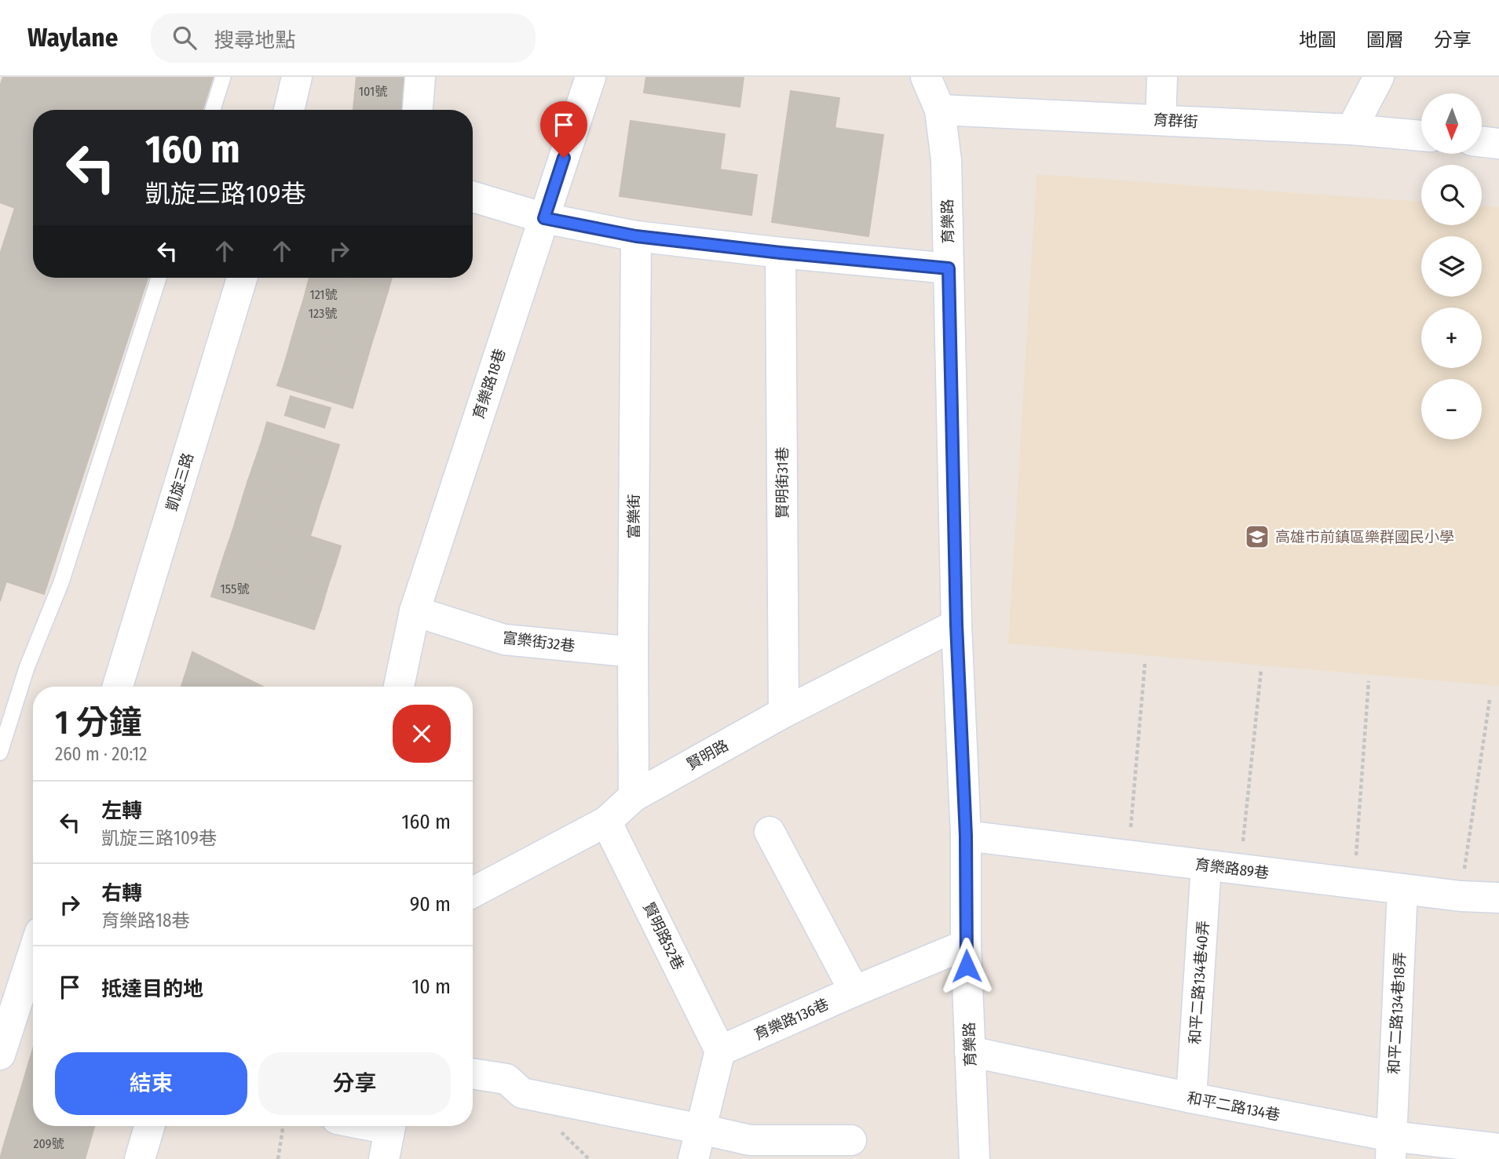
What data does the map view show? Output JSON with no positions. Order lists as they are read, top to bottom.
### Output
{
  "streets": {
    "street": [
      "育群街",
      "育樂路",
      "育樂路18巷",
      "凱旋三路",
      "賢明街31巷",
      "富樂街",
      "富樂街32巷",
      "賢明路",
      "育樂路89巷",
      "賢明路52巷",
      "和平二路134巷40弄",
      "和平二路134巷18弄",
      "育樂路136巷",
      "和平二路134巷"
    ]
  },
  "crossings": [
    ["育群街", "育樂路"],
    ["育樂路", "賢明路"],
    ["育樂路", "育樂路89巷"],
    ["育樂路", "育樂路136巷"],
    ["育樂路", "和平二路134巷"],
    ["育樂路18巷", "富樂街32巷"],
    ["賢明街31巷", "賢明路"],
    ["富樂街", "富樂街32巷"],
    ["富樂街", "賢明路"],
    ["賢明路", "賢明路52巷"],
    ["育樂路89巷", "和平二路134巷40弄"],
    ["育樂路89巷", "和平二路134巷18弄"],
    ["賢明路52巷", "育樂路136巷"],
    ["和平二路134巷40弄", "和平二路134巷"],
    ["和平二路134巷18弄", "和平二路134巷"]
  ],
  "places": {
    "school or university": ["高雄市前鎮區樂群國民小學"]
  },
  "house_numbers": [
    "101號",
    "121號",
    "123號",
    "155號",
    "209號"
  ],
  "north": "bottom",
  "page": {
    "header": "Waylane",
    "search": "搜尋地點",
    "nav": ["地圖", "圖層", "分享"],
    "map_buttons": ["+", "−"],
    "turn": ["160 m", "凱旋三路109巷"],
    "heading": ["1 分鐘", "260 m · 20:12"],
    "list": [
      {
        "name": "左轉",
        "note": "凱旋三路109巷",
        "value": "160 m"
      },
      {
        "name": "右轉",
        "note": "育樂路18巷",
        "value": "90 m"
      },
      {
        "name": "抵達目的地",
        "value": "10 m"
      }
    ],
    "buttons": ["結束", "分享"]
  }
}
